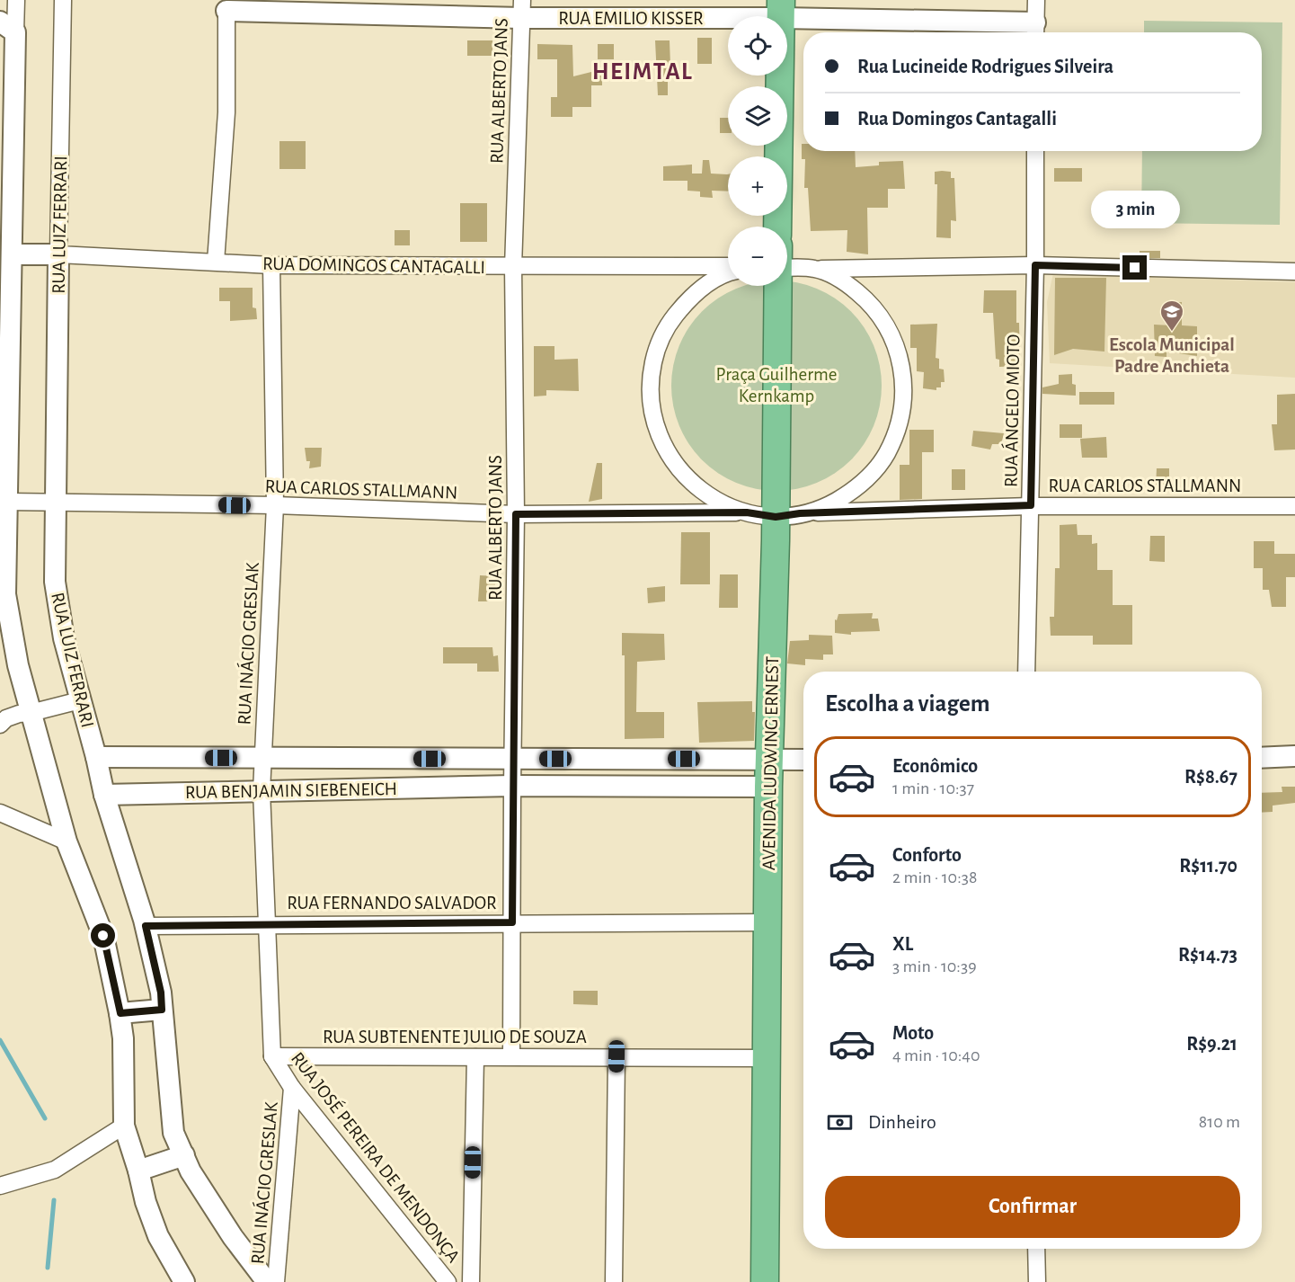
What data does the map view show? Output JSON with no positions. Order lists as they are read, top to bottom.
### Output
{
  "streets": {
    "highway": ["AVENIDA LUDWING ERNEST"],
    "street": [
      "RUA EMILIO KISSER",
      "RUA ALBERTO JANS",
      "RUA LUIZ FERRARI",
      "RUA DOMINGOS CANTAGALLI",
      "RUA ÁNGELO MIOTO",
      "RUA CARLOS STALLMANN",
      "RUA INÁCIO GRESLAK",
      "RUA BENJAMIN SIEBENEICH",
      "RUA FERNANDO SALVADOR",
      "RUA SUBTENENTE JULIO DE SOUZA",
      "RUA JOSÉ PEREIRA DE MENDONÇA"
    ]
  },
  "crossings": [
    ["RUA EMILIO KISSER", "RUA ALBERTO JANS"],
    ["RUA ALBERTO JANS", "RUA DOMINGOS CANTAGALLI"],
    ["RUA ALBERTO JANS", "RUA CARLOS STALLMANN"],
    ["RUA ALBERTO JANS", "RUA BENJAMIN SIEBENEICH"],
    ["RUA ALBERTO JANS", "RUA FERNANDO SALVADOR"],
    ["RUA ALBERTO JANS", "RUA SUBTENENTE JULIO DE SOUZA"],
    ["RUA LUIZ FERRARI", "RUA DOMINGOS CANTAGALLI"],
    ["RUA LUIZ FERRARI", "RUA CARLOS STALLMANN"],
    ["RUA LUIZ FERRARI", "RUA BENJAMIN SIEBENEICH"],
    ["RUA LUIZ FERRARI", "RUA FERNANDO SALVADOR"],
    ["RUA DOMINGOS CANTAGALLI", "RUA INÁCIO GRESLAK"],
    ["RUA ÁNGELO MIOTO", "RUA CARLOS STALLMANN"],
    ["RUA CARLOS STALLMANN", "RUA INÁCIO GRESLAK"],
    ["RUA CARLOS STALLMANN", "AVENIDA LUDWING ERNEST"],
    ["RUA INÁCIO GRESLAK", "RUA BENJAMIN SIEBENEICH"],
    ["RUA INÁCIO GRESLAK", "RUA FERNANDO SALVADOR"],
    ["RUA INÁCIO GRESLAK", "RUA SUBTENENTE JULIO DE SOUZA"],
    ["RUA INÁCIO GRESLAK", "RUA JOSÉ PEREIRA DE MENDONÇA"],
    ["AVENIDA LUDWING ERNEST", "RUA BENJAMIN SIEBENEICH"],
    ["AVENIDA LUDWING ERNEST", "RUA FERNANDO SALVADOR"],
    ["AVENIDA LUDWING ERNEST", "RUA SUBTENENTE JULIO DE SOUZA"],
    ["RUA SUBTENENTE JULIO DE SOUZA", "RUA JOSÉ PEREIRA DE MENDONÇA"]
  ],
  "districts": ["HEIMTAL"],
  "parks": ["Praça Guilherme Kernkamp"],
  "places": {
    "school or university": ["Escola Municipal Padre Anchieta"]
  },
  "page": {
    "map_buttons": ["+", "−"],
    "banner": ["Rua Lucineide Rodrigues Silveira", "Rua Domingos Cantagalli"],
    "bubble": "3 min",
    "heading": "Escolha a viagem",
    "list": [
      {
        "name": "Econômico",
        "note": "1 min · 10:37",
        "value": "R$8.67"
      },
      {
        "name": "Conforto",
        "note": "2 min · 10:38",
        "value": "R$11.70"
      },
      {
        "name": "XL",
        "note": "3 min · 10:39",
        "value": "R$14.73"
      },
      {
        "name": "Moto",
        "note": "4 min · 10:40",
        "value": "R$9.21"
      }
    ],
    "pay": ["Dinheiro", "810 m"],
    "buttons": "Confirmar"
  }
}
